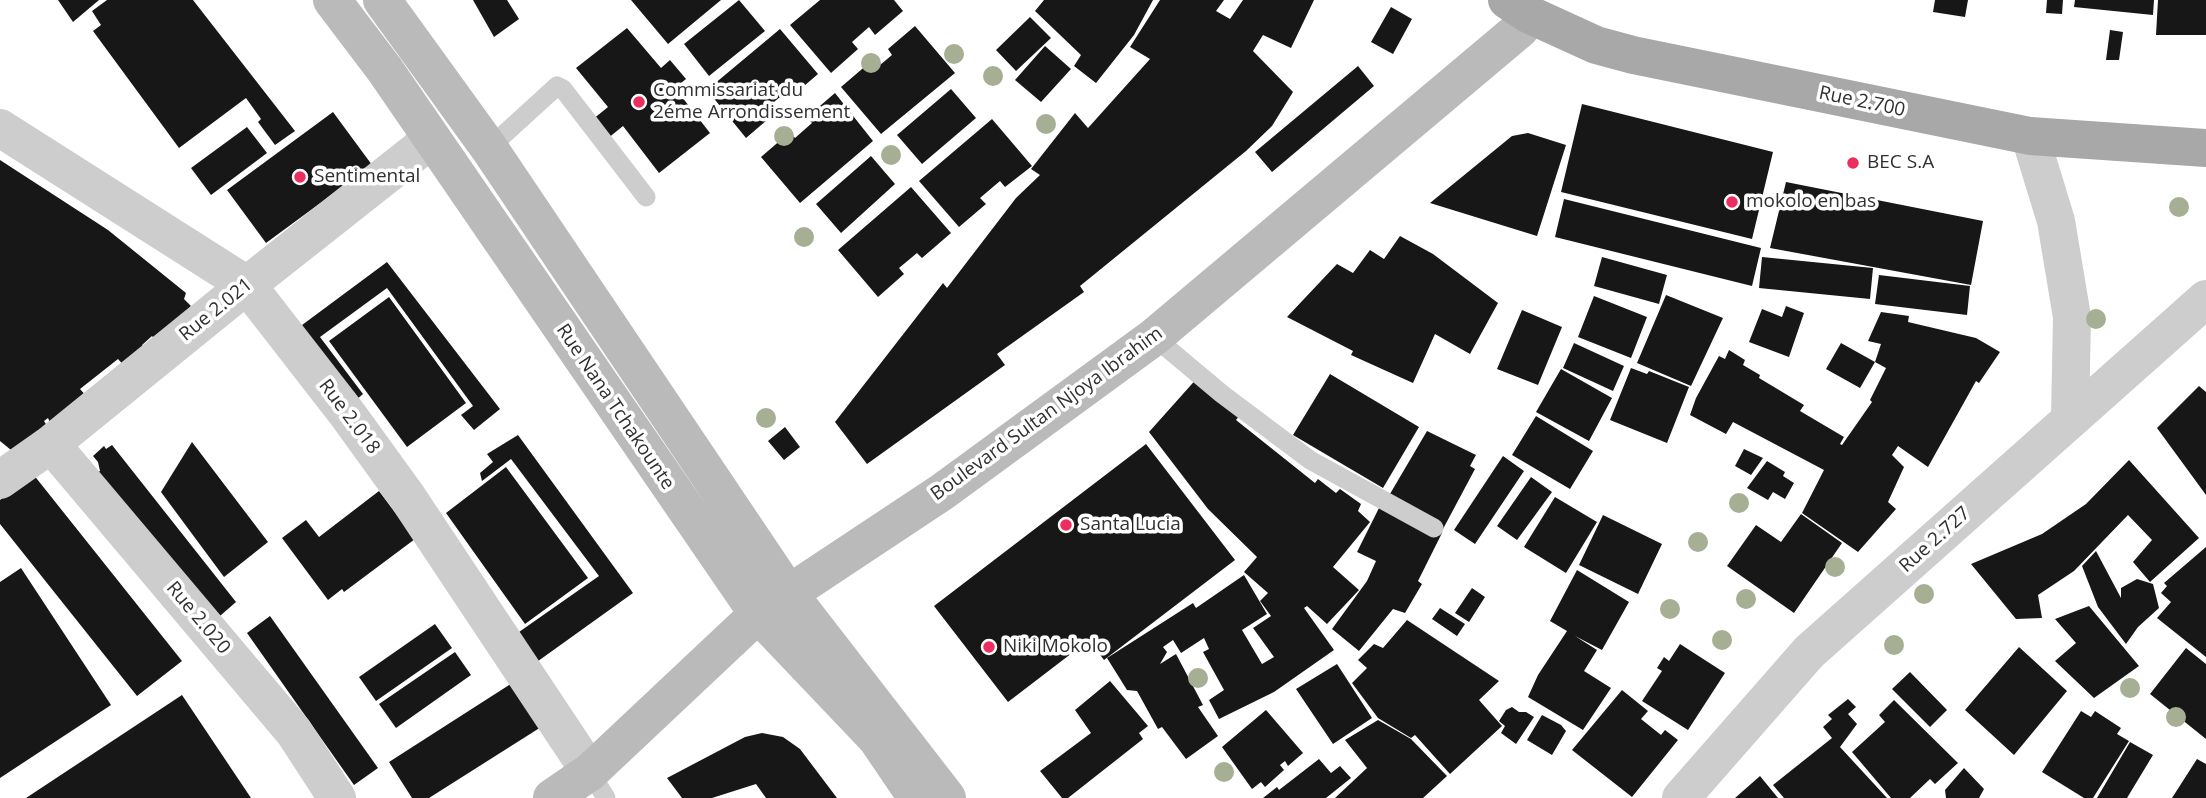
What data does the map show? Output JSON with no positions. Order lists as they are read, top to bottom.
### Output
{
  "streets": {
    "main road": ["Rue 2.700", "Rue Nana Tchakounte", "Boulevard Sultan Njoya Ibrahim"],
    "street": [
      "Rue 2.021",
      "Rue 2.018",
      "Rue 2.727",
      "Rue 2.020"
    ]
  },
  "crossings": [
    ["Rue 2.700", "Boulevard Sultan Njoya Ibrahim"],
    ["Rue 2.021", "Rue Nana Tchakounte"],
    ["Rue 2.021", "Rue 2.018"],
    ["Rue 2.021", "Rue 2.020"],
    ["Rue Nana Tchakounte", "Boulevard Sultan Njoya Ibrahim"],
    ["Boulevard Sultan Njoya Ibrahim", "Rue 2.018"]
  ],
  "places": [
    "Commissariat du 2éme Arrondissement",
    "BEC S.A",
    "Sentimental",
    "mokolo en bas",
    "Santa Lucia",
    "Niki Mokolo"
  ]
}
